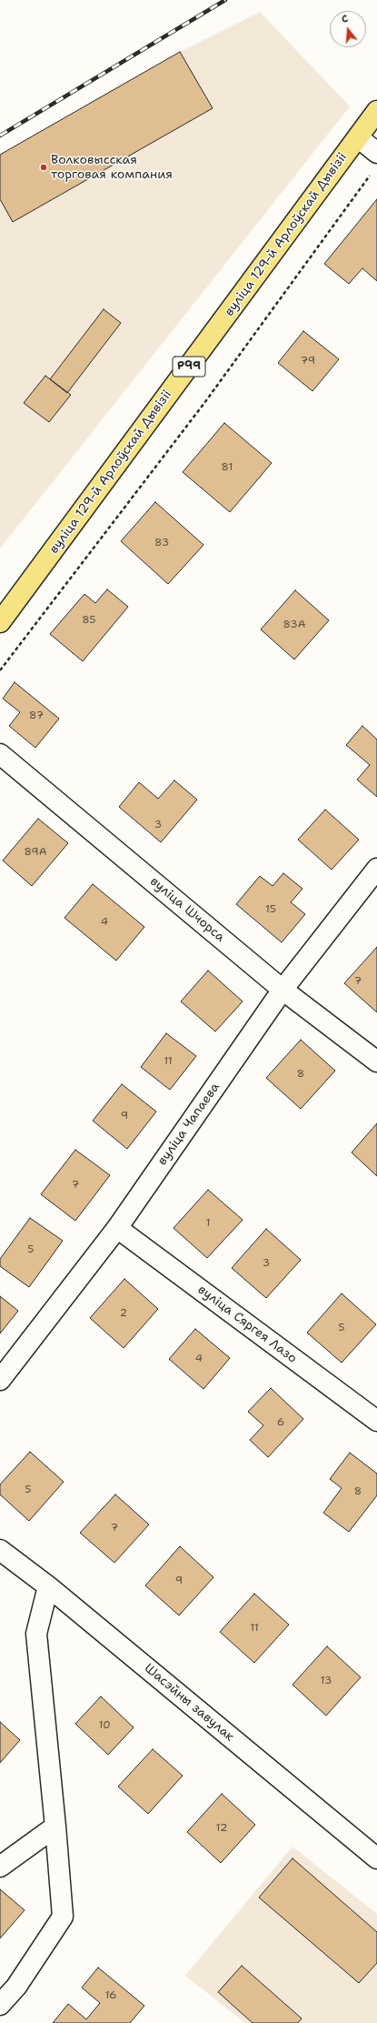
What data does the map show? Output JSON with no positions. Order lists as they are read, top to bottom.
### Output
{
  "streets": {
    "main road": ["вуліца 129-й Арлоўскай Дывізіі", "Р99"],
    "street": [
      "вуліца Шчорса",
      "вуліца Чапаева",
      "вуліца Сяргея Лазо",
      "Шасэйны завулак"
    ]
  },
  "crossings": [
    ["вуліца Шчорса", "вуліца Чапаева"],
    ["вуліца Чапаева", "вуліца Сяргея Лазо"]
  ],
  "places": ["Волковысская торговая компания"],
  "house_numbers": [
    "79",
    "81",
    "83",
    "85",
    "83А",
    "87",
    "3",
    "89А",
    "15",
    "4",
    "7",
    "11",
    "8",
    "9",
    "7",
    "1",
    "5",
    "3",
    "2",
    "5",
    "4",
    "6",
    "5",
    "8",
    "7",
    "9",
    "11",
    "13",
    "10",
    "12",
    "16"
  ],
  "north": "top"
}
